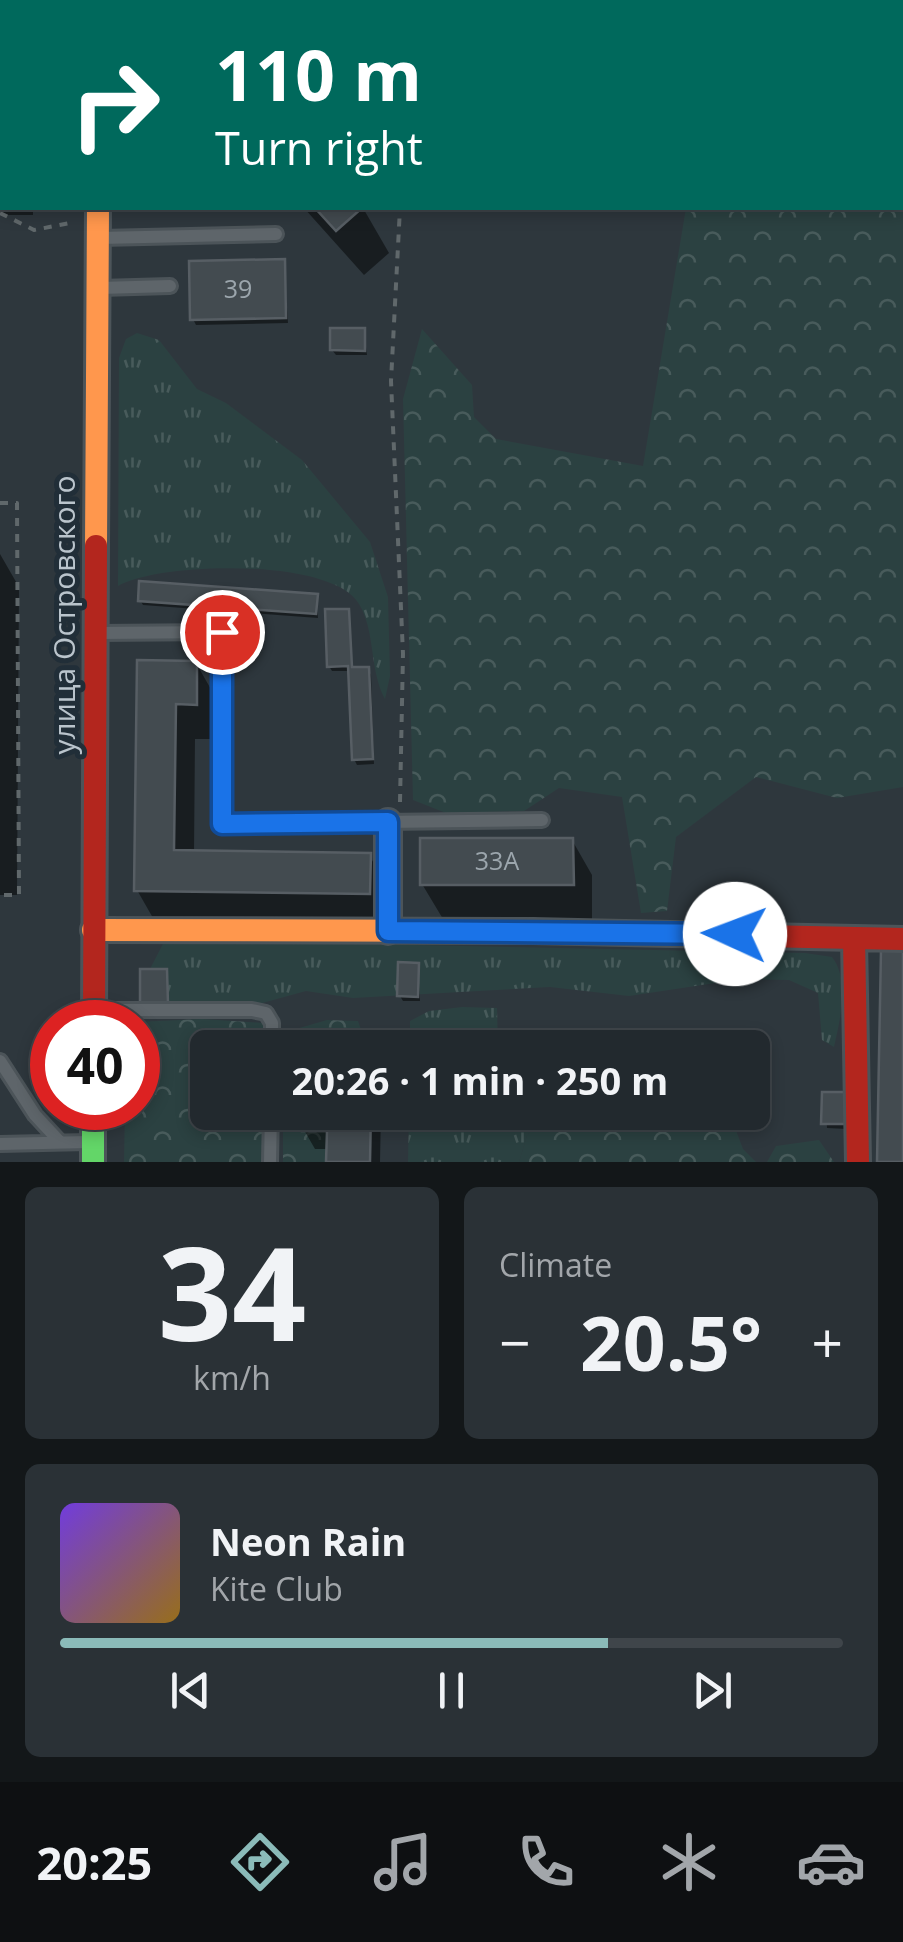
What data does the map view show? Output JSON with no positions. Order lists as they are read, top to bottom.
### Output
{
  "streets": {
    "street": ["улица Островского"]
  },
  "house_numbers": ["39", "33А"],
  "page": {
    "turn": ["110 m", "Turn right"],
    "limit": "40",
    "trip": "20:26 · 1 min · 250 m",
    "tile": [
      ["34", "km/h"],
      "Climate"
    ],
    "heat": ["−", "20.5°", "+"],
    "song": ["Neon Rain", "Kite Club"],
    "tabs": "20:25"
  }
}
